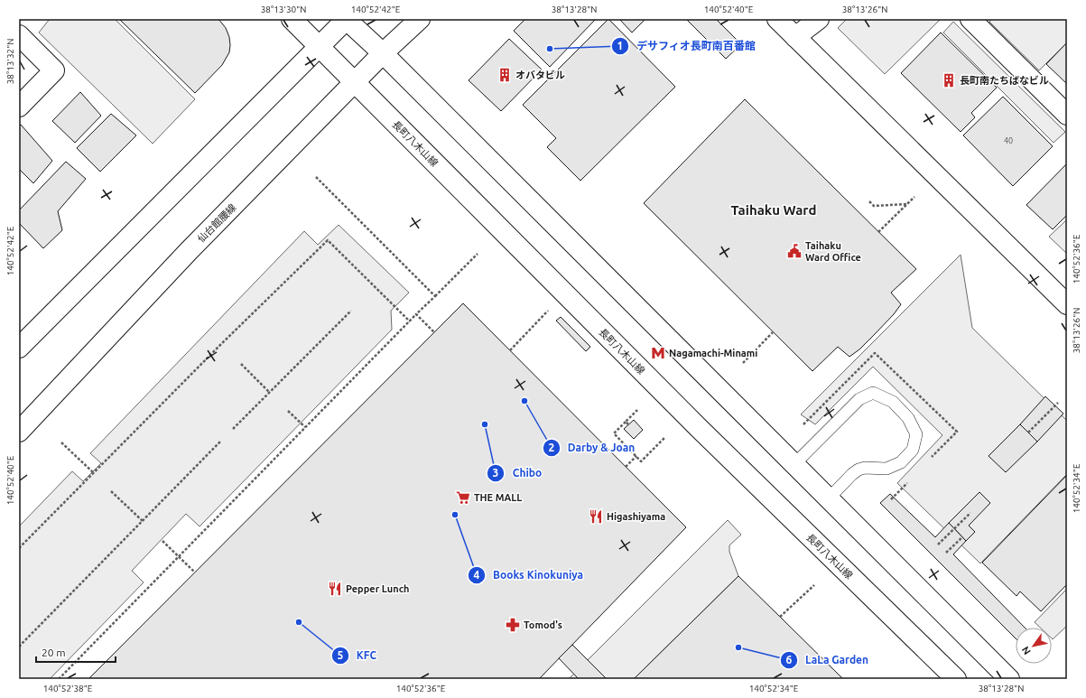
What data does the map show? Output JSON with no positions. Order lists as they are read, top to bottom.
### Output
{
  "streets": {
    "street": ["長町八木山線", "仙台館腰線"]
  },
  "crossings": [
    ["長町八木山線", "仙台館腰線"]
  ],
  "districts": ["Taihaku Ward"],
  "places": {
    "other": [
      "デサフィオ長町南百番館",
      "Darby & Joan",
      "Chibo",
      "Books Kinokuniya",
      "KFC",
      "LaLa Garden"
    ],
    "building": ["オバタビル", "長町南たちばなビル"],
    "public building": ["Taihaku Ward Office"],
    "metro station": ["Nagamachi-Minami"],
    "supermarket": ["THE MALL"],
    "restaurant": ["Higashiyama", "Pepper Lunch"],
    "pharmacy": ["Tomod's"]
  },
  "house_numbers": ["40"],
  "scale_bar": "20 m",
  "north": "bottom left",
  "coordinates": [
    "38°13'30\"N",
    "140°52'42\"E",
    "38°13'28\"N",
    "140°52'40\"E",
    "38°13'26\"N",
    "38°13'32\"N",
    "140°52'36\"E",
    "140°52'34\"E",
    "140°52'38\"E"
  ]
}
